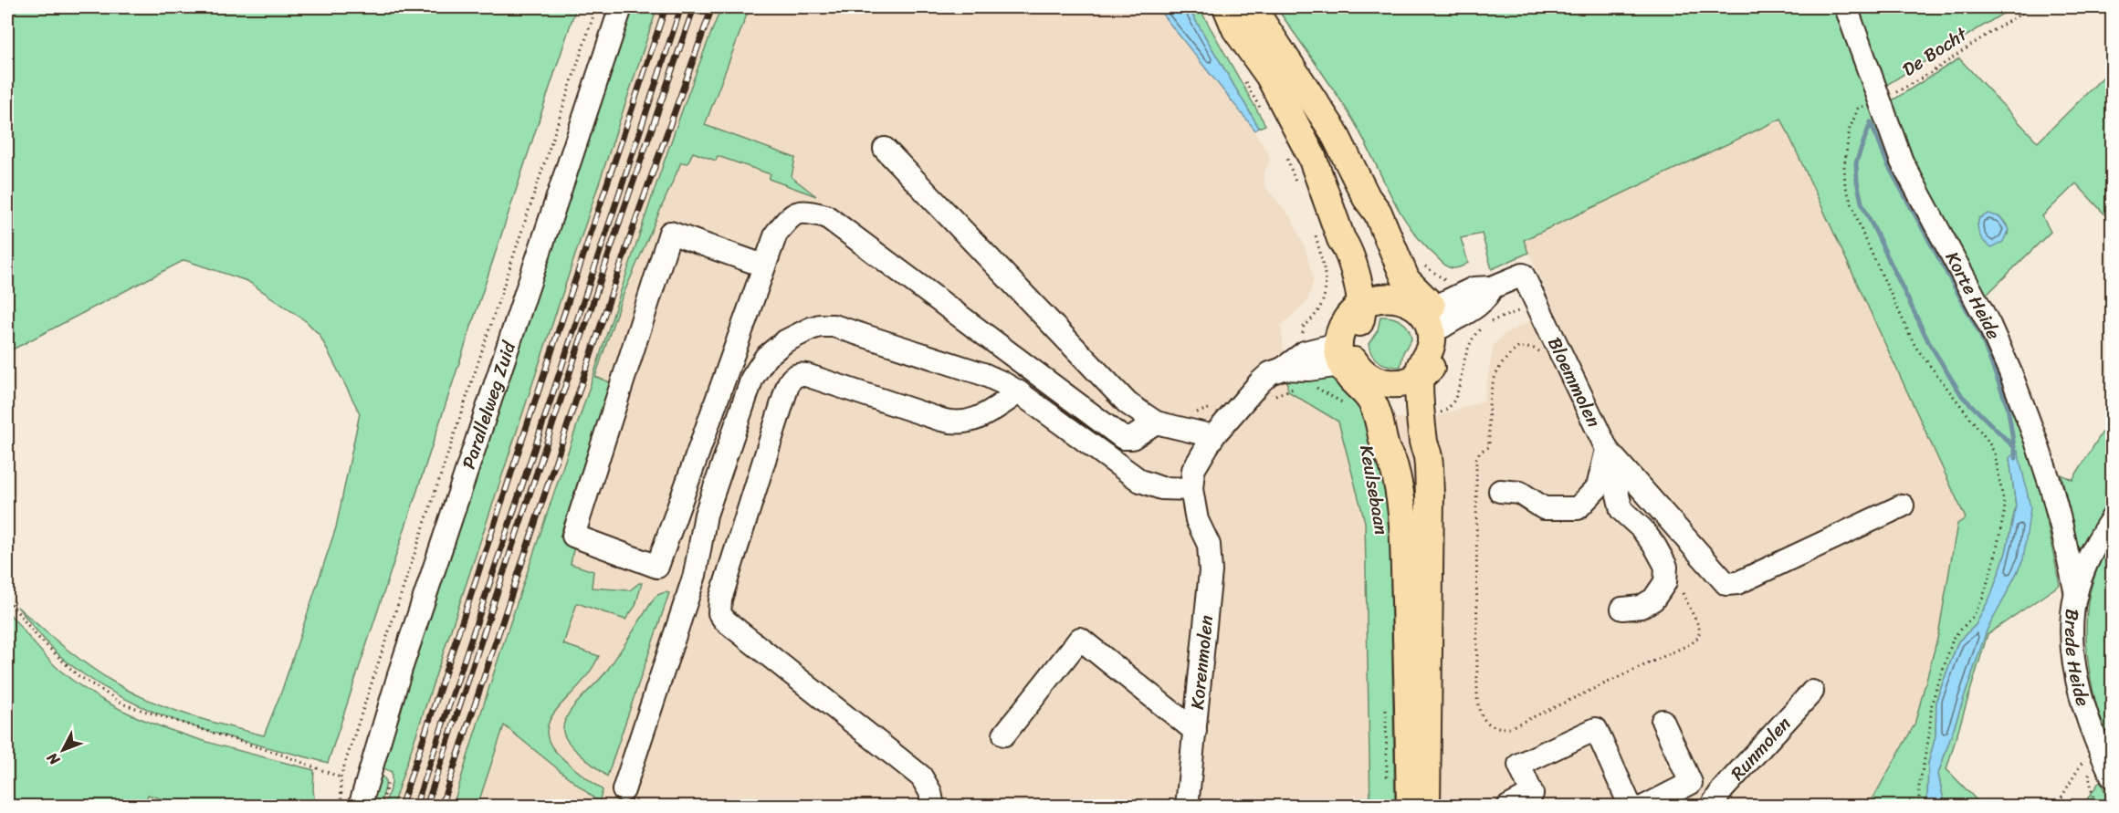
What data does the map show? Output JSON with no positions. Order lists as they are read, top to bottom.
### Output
{
  "streets": {
    "main road": ["Keulsebaan"],
    "street": [
      "Korte Heide",
      "Bloemmolen",
      "Parallelweg Zuid",
      "Brede Heide",
      "Korenmolen",
      "Runmolen"
    ],
    "path": ["De Bocht"]
  },
  "crossings": [
    ["De Bocht", "Korte Heide"],
    ["Korte Heide", "Brede Heide"]
  ],
  "north": "bottom left"
}
